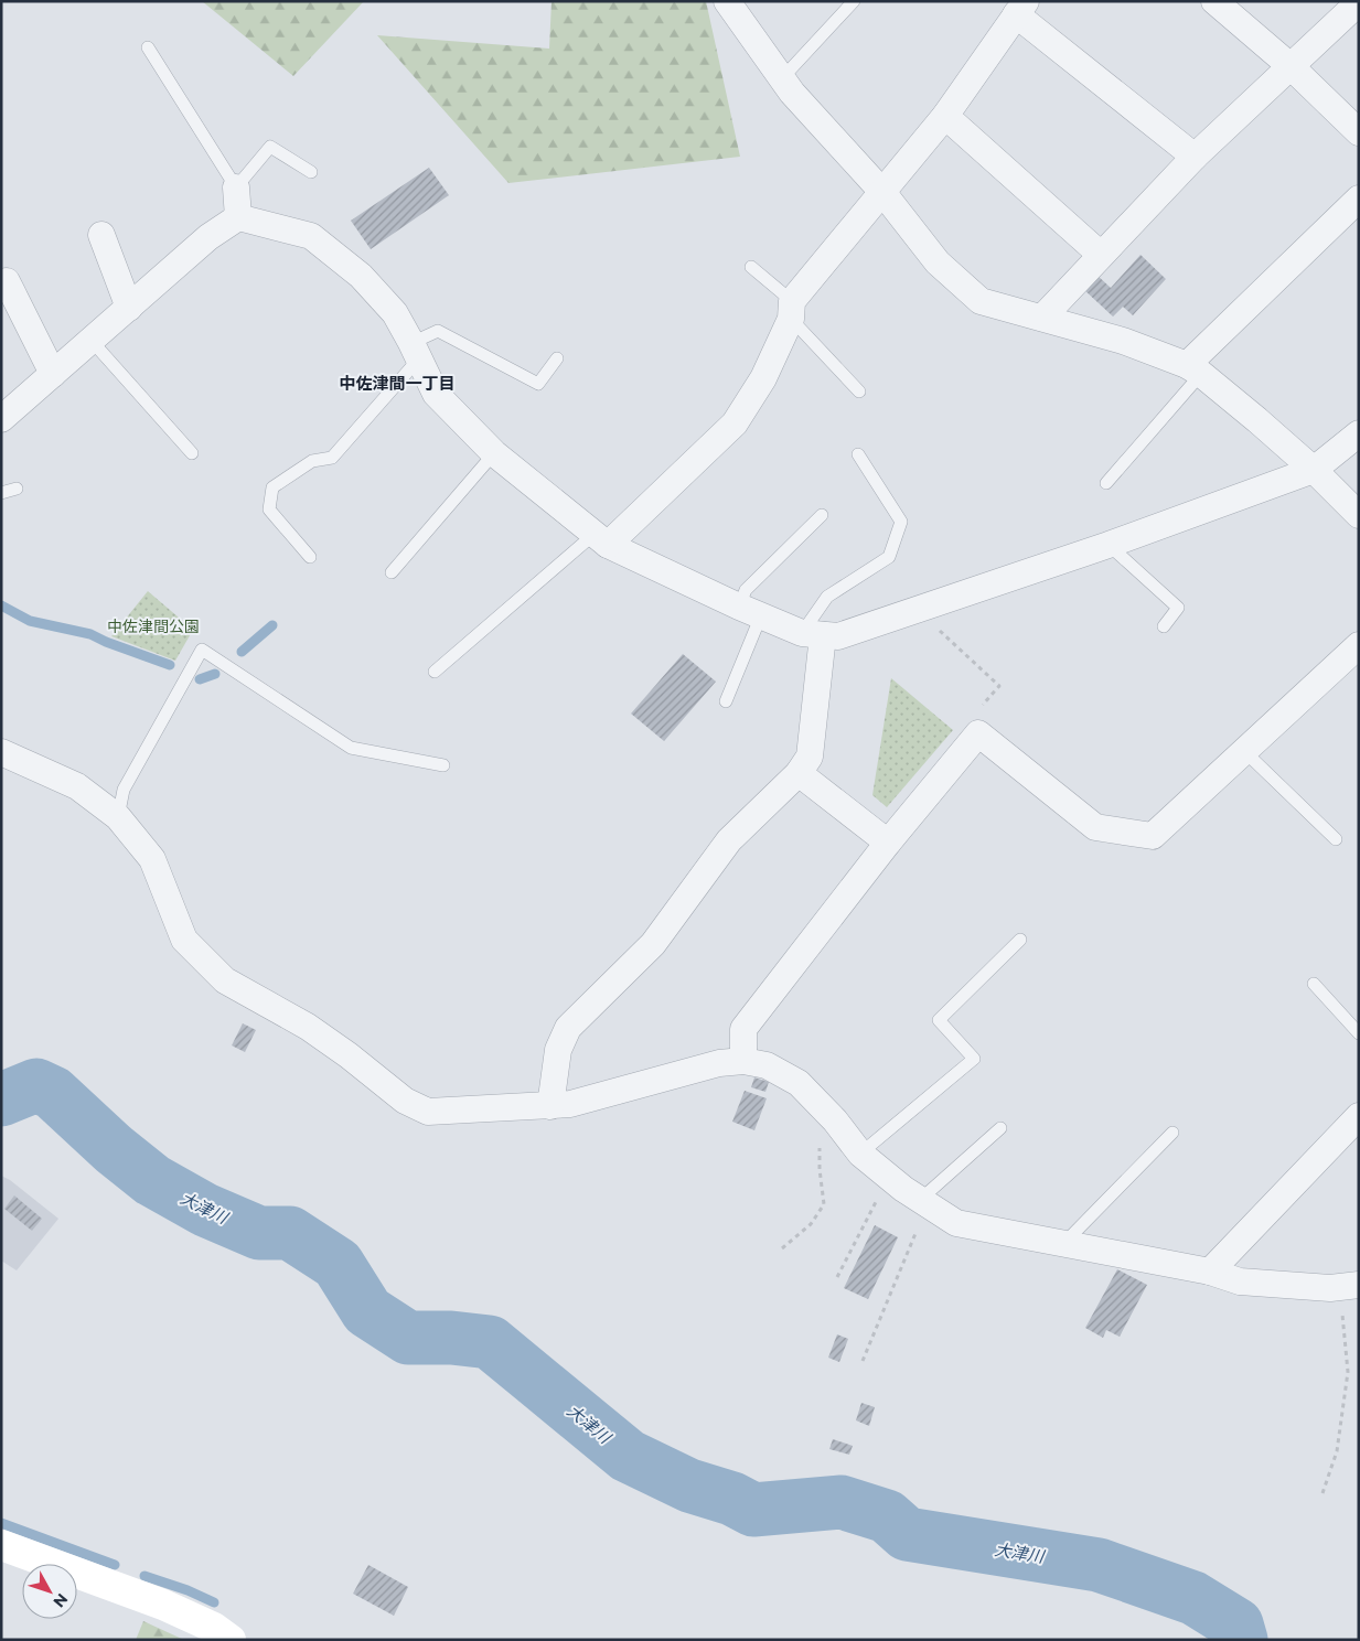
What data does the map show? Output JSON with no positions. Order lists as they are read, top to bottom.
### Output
{
  "districts": ["中佐津間一丁目"],
  "water": ["大津川"],
  "parks": ["中佐津間公園"],
  "north": "bottom right"
}
